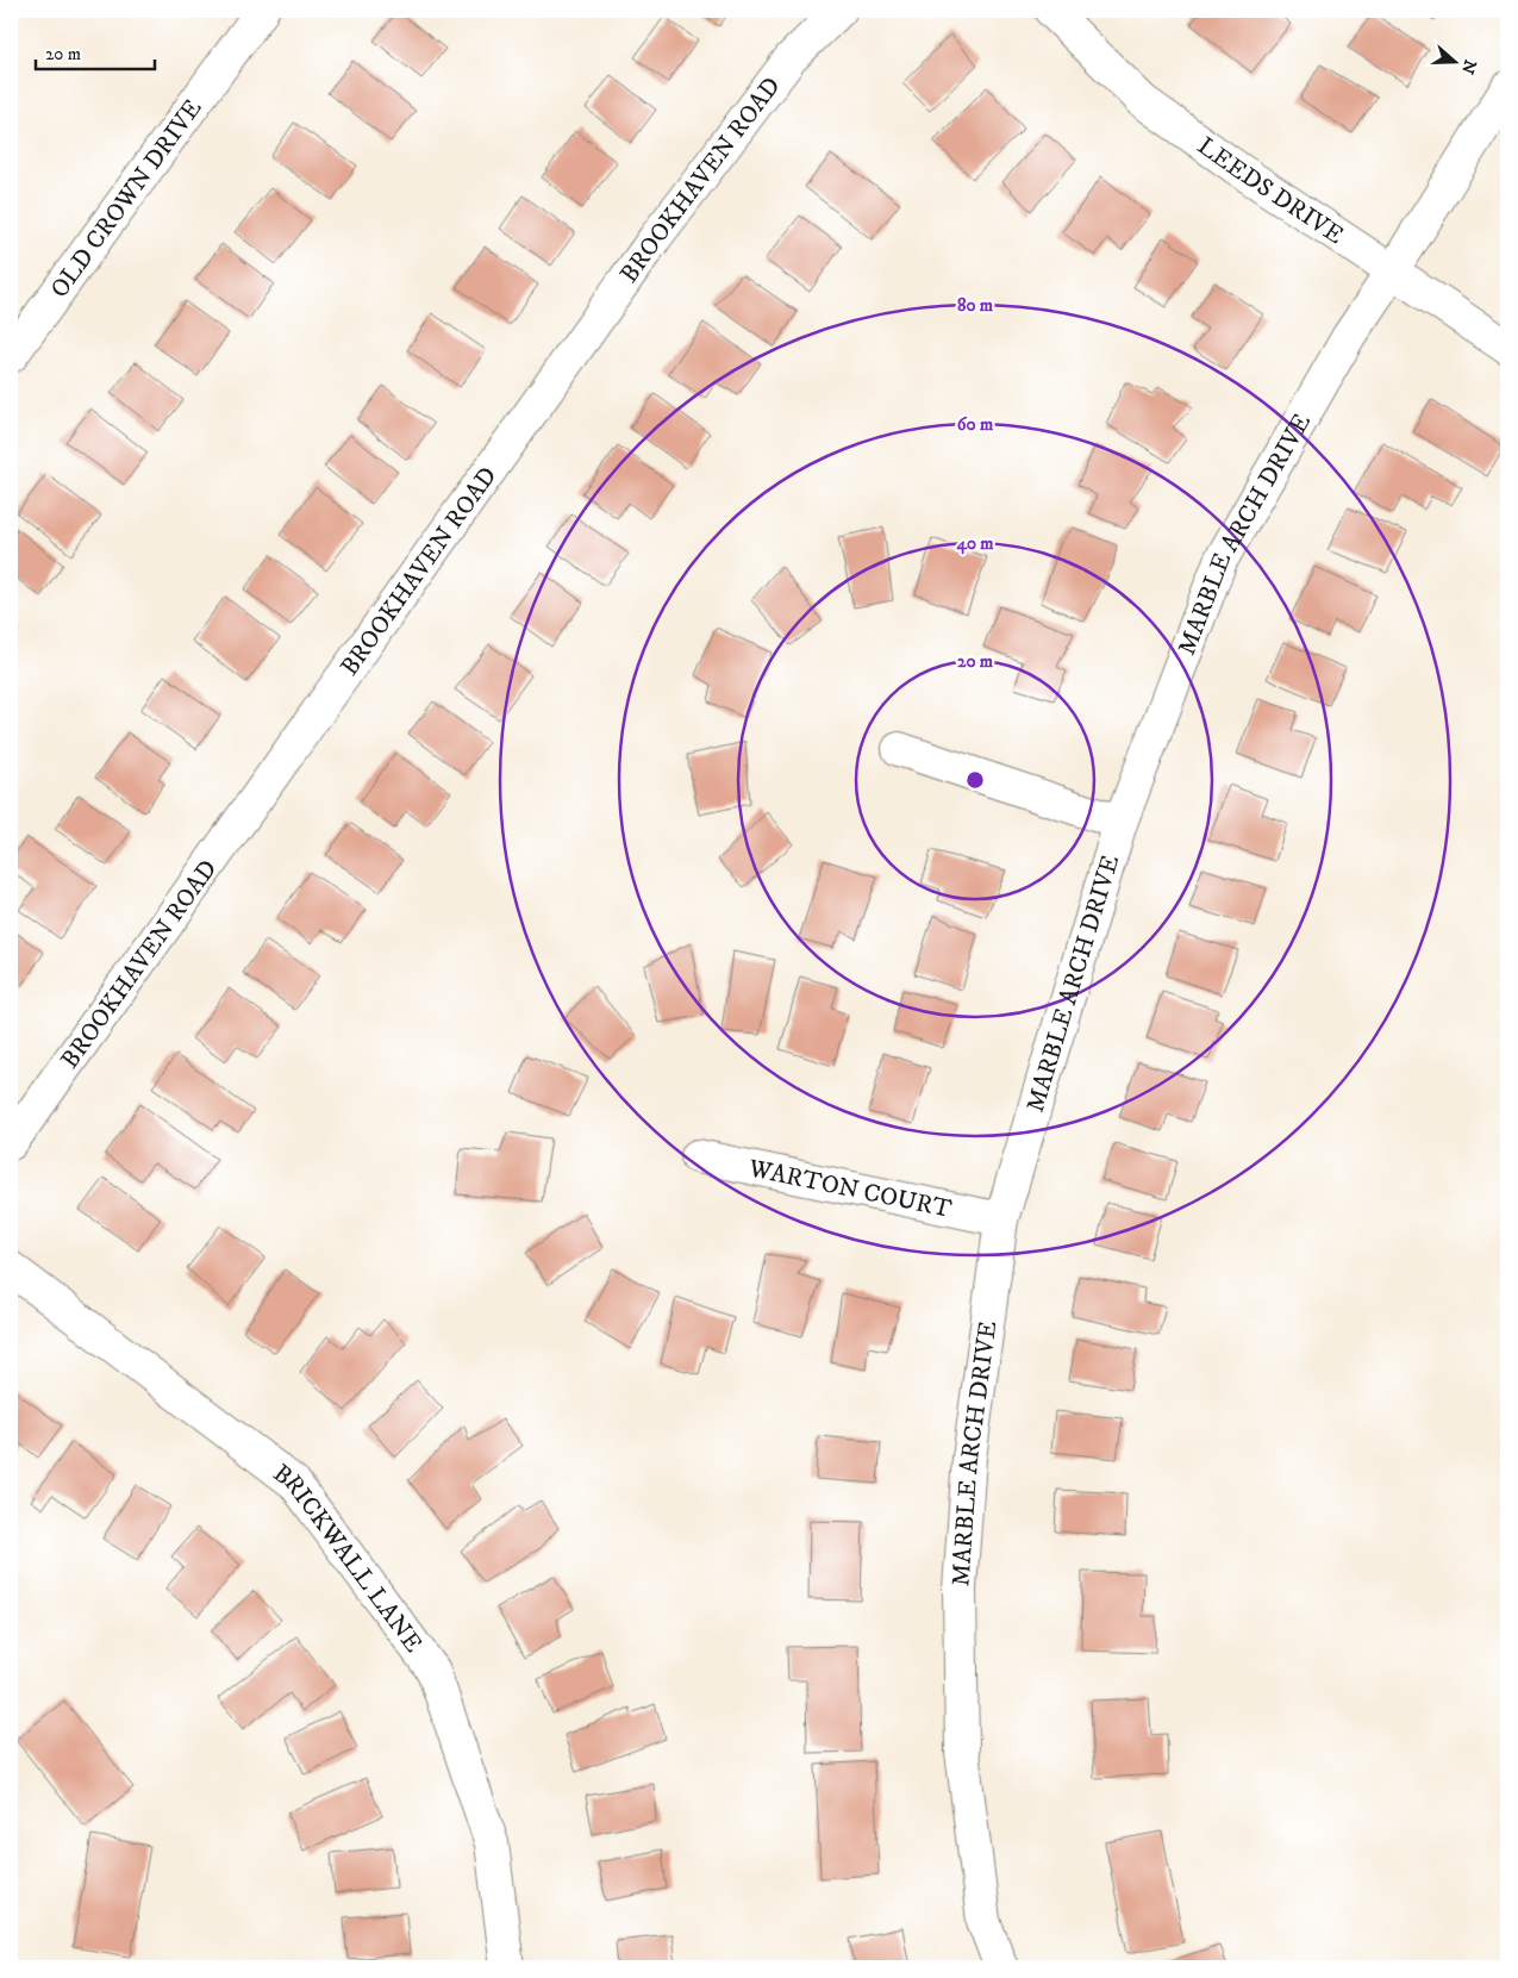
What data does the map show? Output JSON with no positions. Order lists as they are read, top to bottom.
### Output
{
  "streets": {
    "street": [
      "BROOKHAVEN ROAD",
      "LEEDS DRIVE",
      "OLD CROWN DRIVE",
      "MARBLE ARCH DRIVE",
      "WARTON COURT",
      "BRICKWALL LANE"
    ]
  },
  "crossings": [
    ["LEEDS DRIVE", "MARBLE ARCH DRIVE"],
    ["MARBLE ARCH DRIVE", "WARTON COURT"]
  ],
  "scale_bar": "20 m",
  "north": "right",
  "rings": [
    "80 m",
    "60 m",
    "40 m",
    "20 m"
  ]
}
